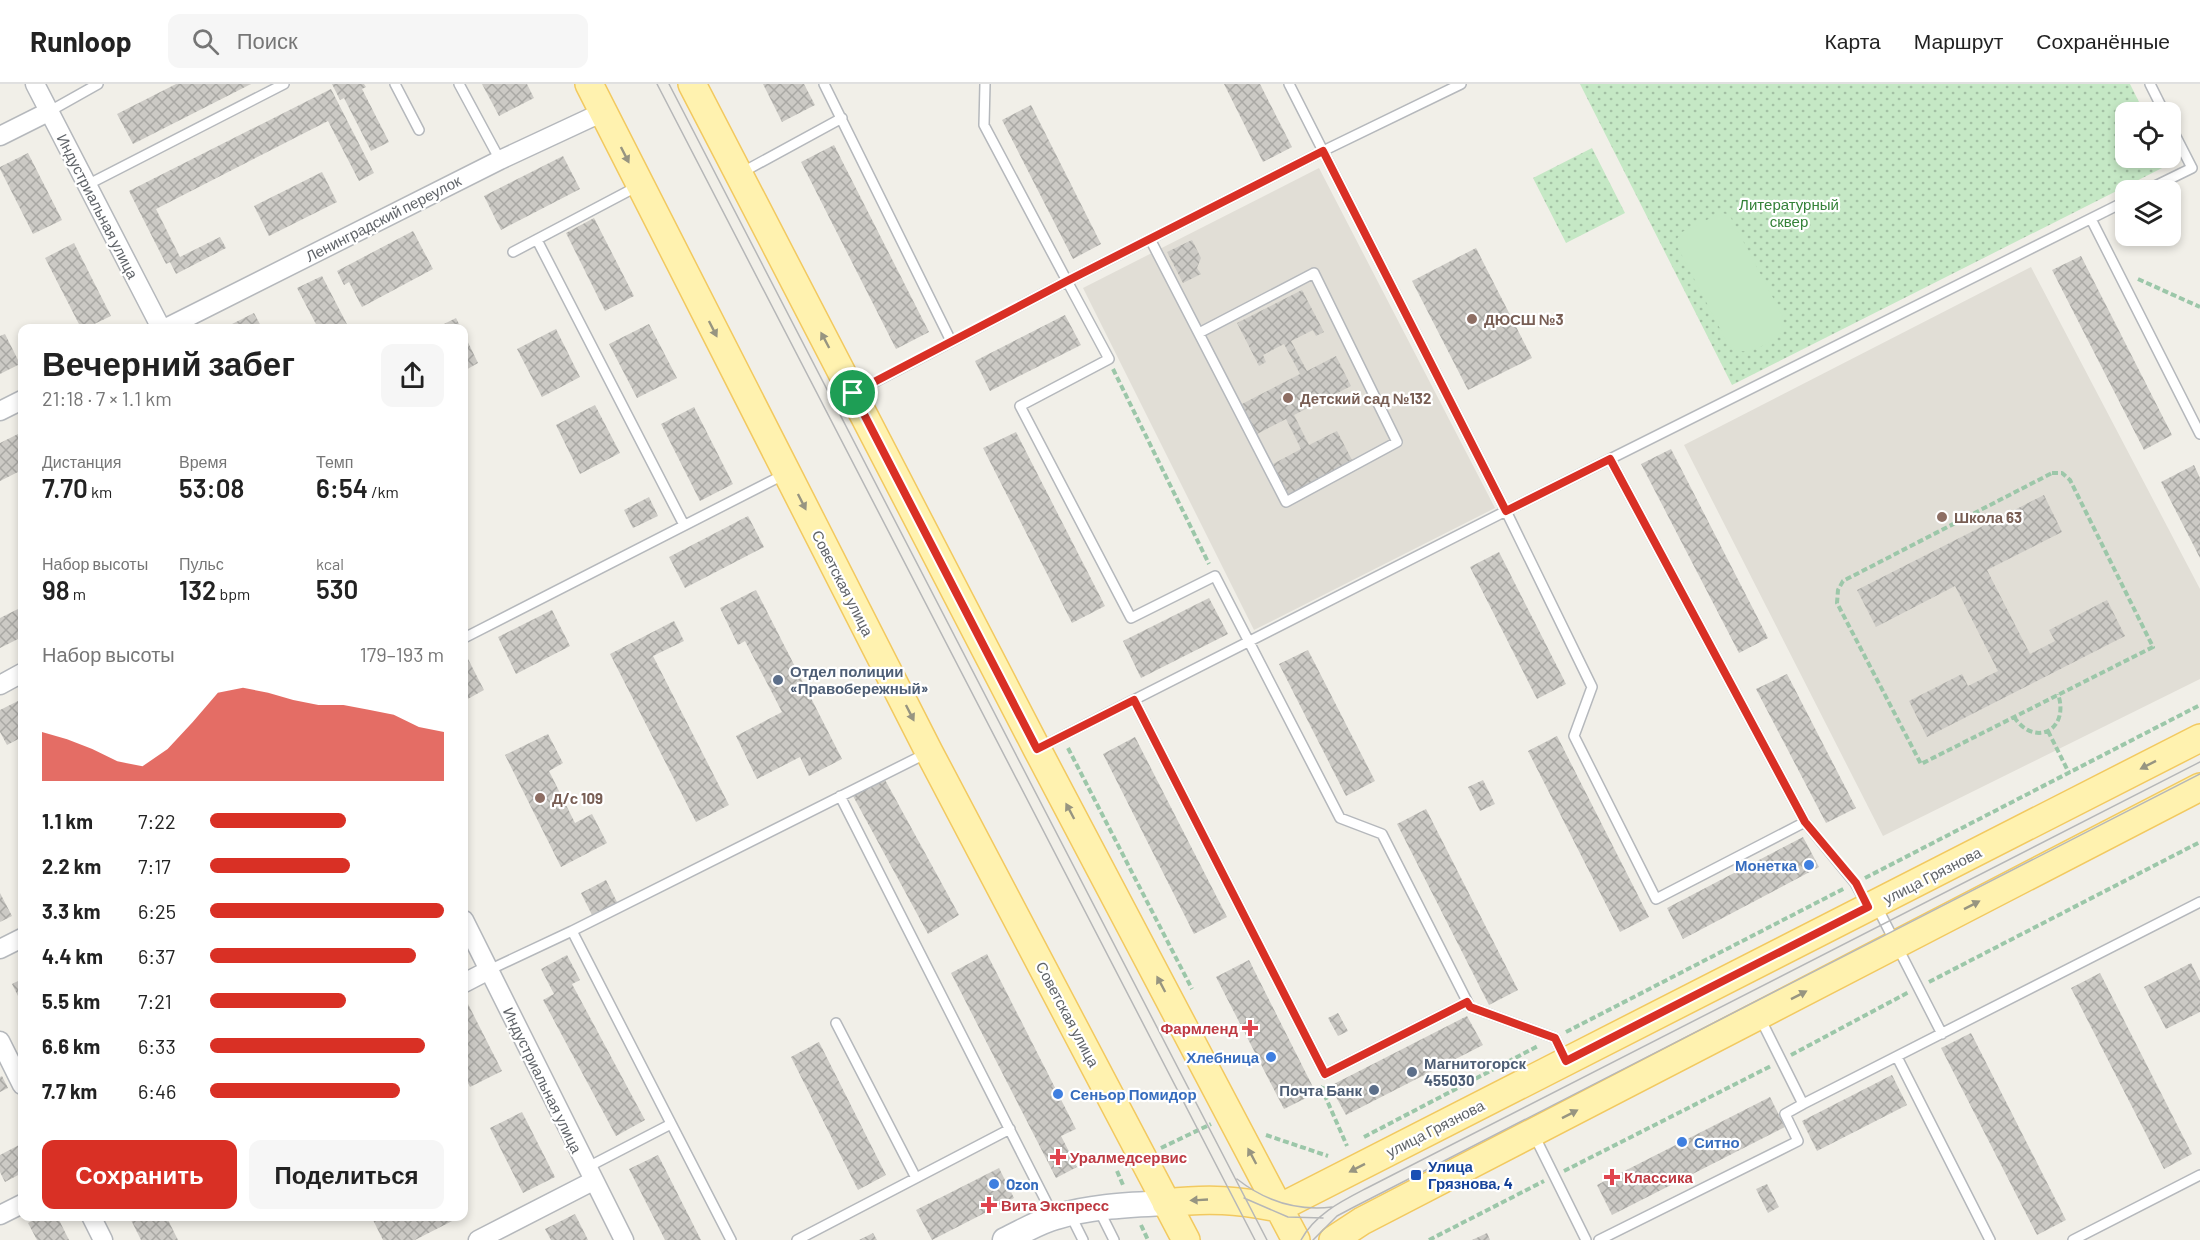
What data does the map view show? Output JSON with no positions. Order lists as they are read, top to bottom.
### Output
{
  "streets": {
    "main road": ["Советская улица", "улица Грязнова"],
    "street": ["Индустриальная улица", "Ленинградский переулок"]
  },
  "crossings": [
    ["Ленинградский переулок", "Советская улица"]
  ],
  "parks": ["Литературный сквер"],
  "places": {
    "other": [
      "ДЮСШ №3",
      "Детский сад №132",
      "Школа 63",
      "Отдел полиции «Правобережный»",
      "Д/с 109",
      "Монетка",
      "Хлебница",
      "Магнитогорск 455030",
      "Почта Банк",
      "Сеньор Помидор",
      "Ситно",
      "Ozon"
    ],
    "health": [
      "Фармленд",
      "Уралмедсервис",
      "Классика",
      "Вита Экспресс"
    ],
    "transit": ["Улица Грязнова, 4"]
  },
  "page": {
    "header": "Runloop",
    "search": "Поиск",
    "nav": ["Карта", "Маршрут", "Сохранённые"],
    "heading": ["Вечерний забег", "21:18 · 7 × 1.1 km"],
    "stats": [
      ["Дистанция", "7.70 km"],
      ["Время", "53:08"],
      ["Темп", "6:54 /km"],
      ["Набор высоты", "98 m"],
      ["Пульс", "132 bpm"],
      ["kcal", "530"]
    ],
    "chart": ["Набор высоты", "179–193 m"],
    "list": [
      {
        "name": "1.1 km",
        "note": "7:22"
      },
      {
        "name": "2.2 km",
        "note": "7:17"
      },
      {
        "name": "3.3 km",
        "note": "6:25"
      },
      {
        "name": "4.4 km",
        "note": "6:37"
      },
      {
        "name": "5.5 km",
        "note": "7:21"
      },
      {
        "name": "6.6 km",
        "note": "6:33"
      },
      {
        "name": "7.7 km",
        "note": "6:46"
      }
    ],
    "buttons": ["Сохранить", "Поделиться"]
  }
}
